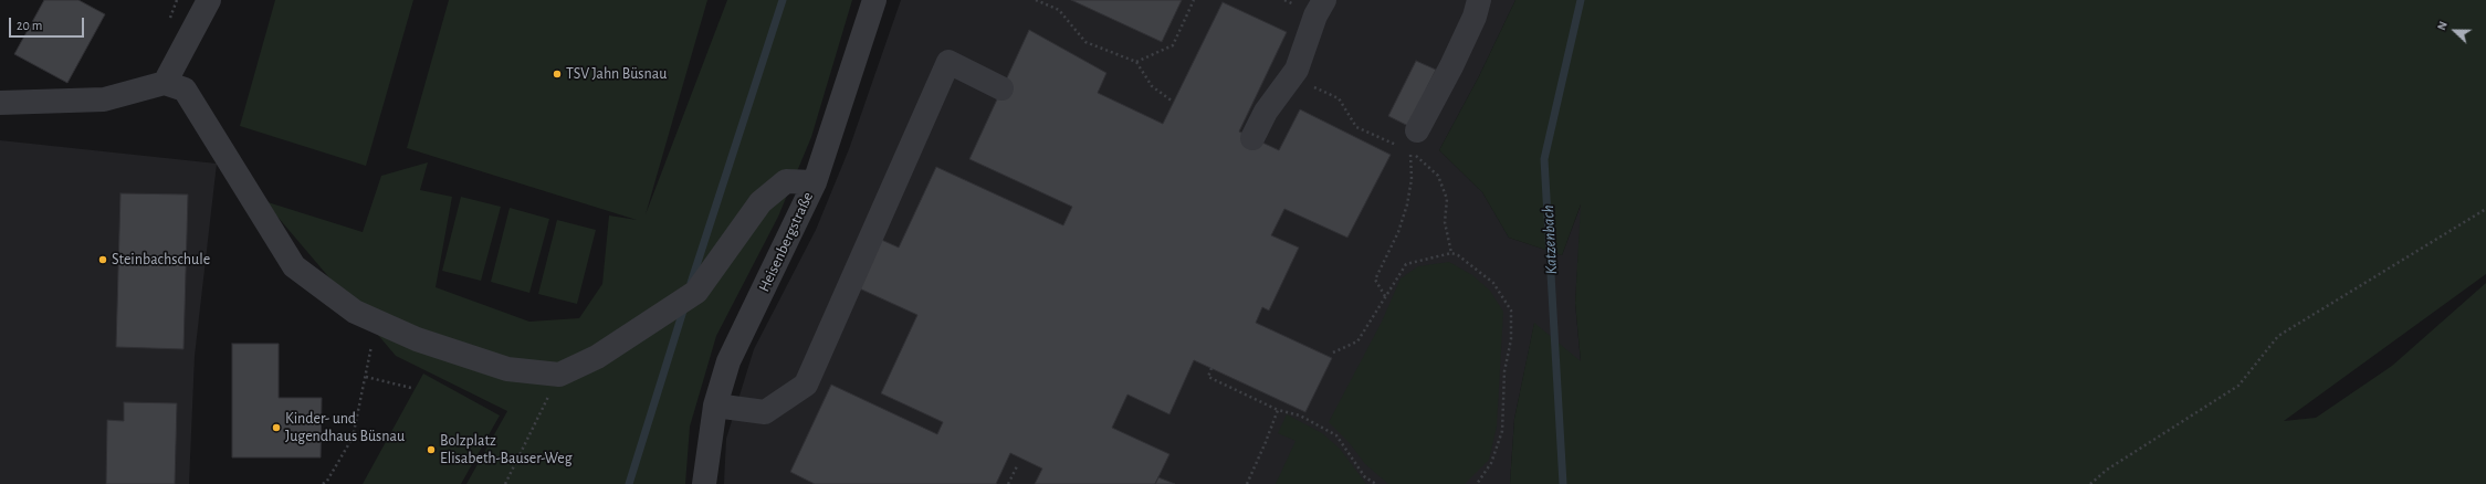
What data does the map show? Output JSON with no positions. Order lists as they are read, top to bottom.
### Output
{
  "streets": {
    "street": ["Heisenbergstraße"]
  },
  "water": ["Katzenbach"],
  "places": [
    "TSV Jahn Büsnau",
    "Steinbachschule",
    "Kinder- und Jugendhaus Büsnau",
    "Bolzplatz Elisabeth-Bauser-Weg"
  ],
  "scale_bar": "20 m",
  "north": "left"
}
